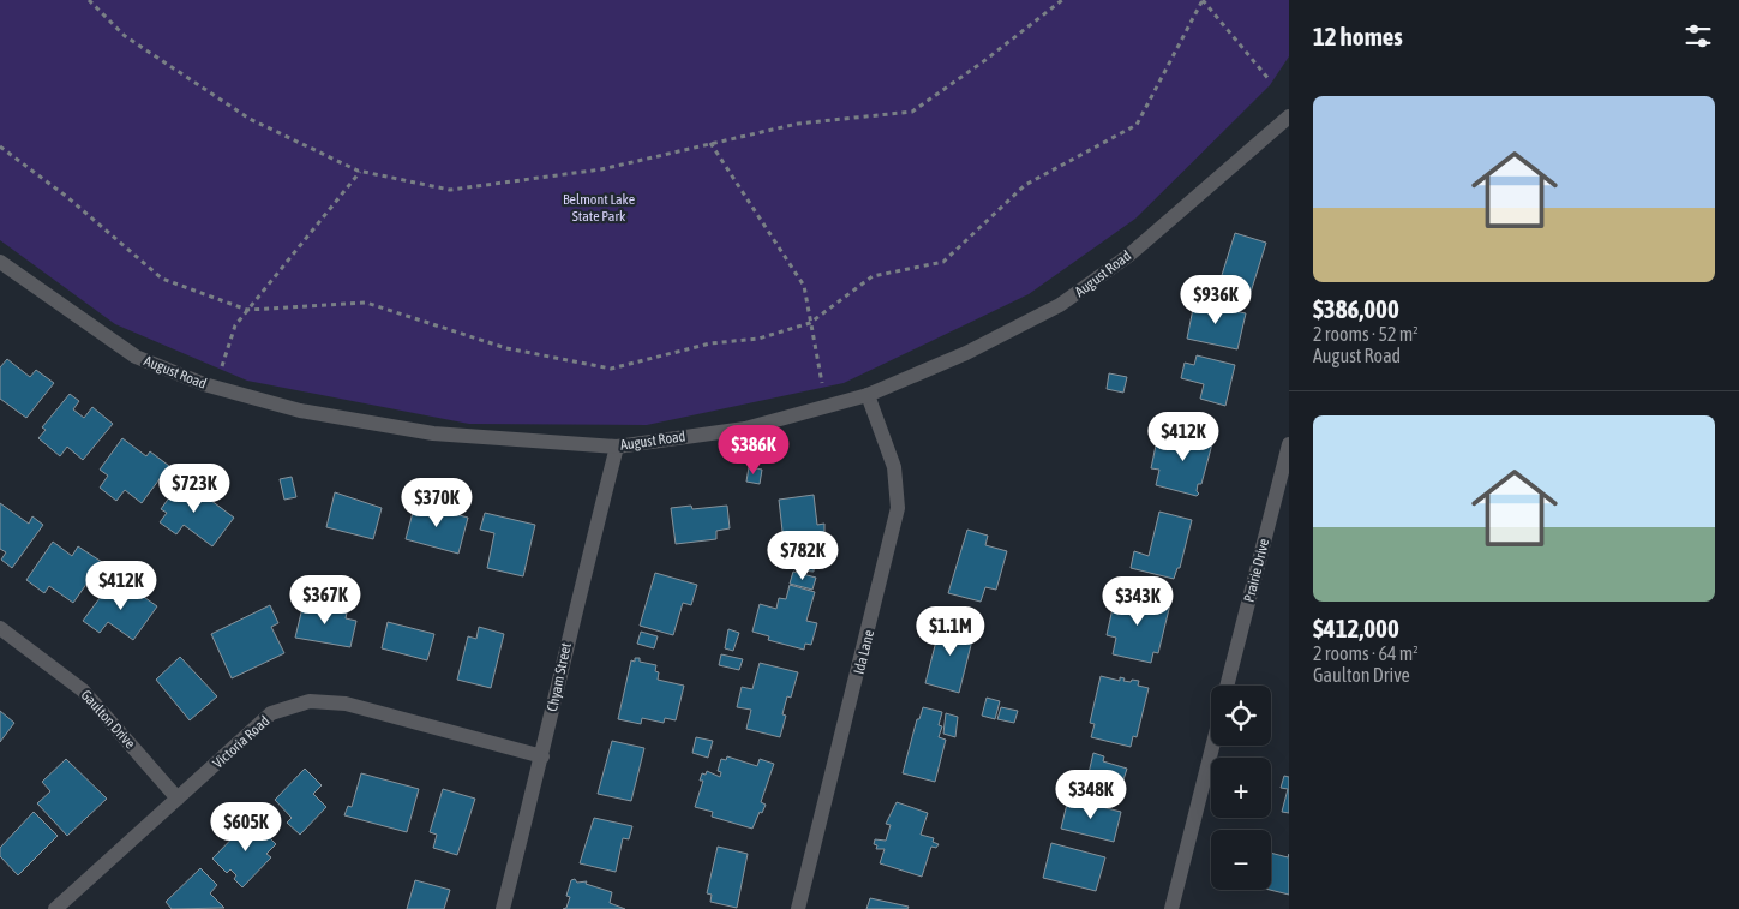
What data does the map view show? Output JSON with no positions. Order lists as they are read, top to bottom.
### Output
{
  "streets": {
    "street": [
      "August Road",
      "Prairie Drive",
      "Ida Lane",
      "Chyam Street",
      "Gaulton Drive",
      "Victoria Road"
    ]
  },
  "crossings": [
    ["August Road", "Ida Lane"],
    ["August Road", "Chyam Street"],
    ["Chyam Street", "Victoria Road"],
    ["Gaulton Drive", "Victoria Road"]
  ],
  "parks": ["Belmont Lake State Park"],
  "page": {
    "heading": "12 homes",
    "list": [
      {
        "name": "$386,000",
        "note": "2 rooms · 52 m² · August Road"
      },
      {
        "name": "$412,000",
        "note": "2 rooms · 64 m² · Gaulton Drive"
      }
    ],
    "price": [
      "$936K",
      "$412K",
      "$386K",
      "$723K",
      "$370K",
      "$782K",
      "$412K",
      "$367K",
      "$343K",
      "$1.1M",
      "$348K",
      "$605K"
    ],
    "map_buttons": ["+", "−"]
  }
}
